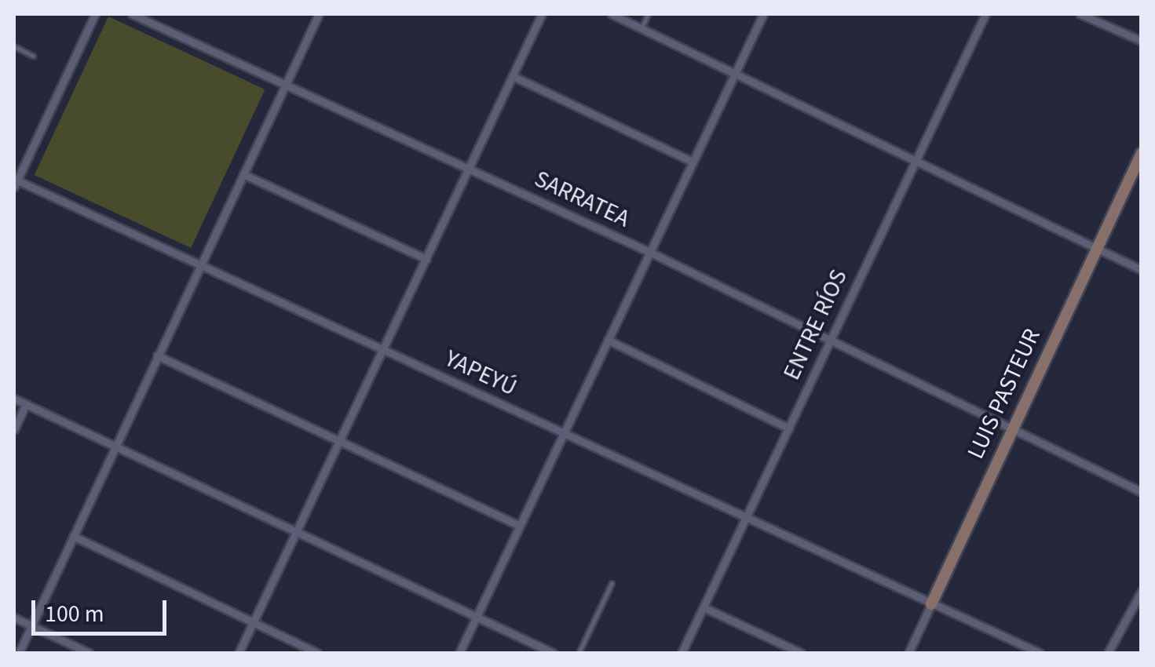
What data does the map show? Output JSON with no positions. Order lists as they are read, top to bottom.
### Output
{
  "streets": {
    "main road": ["LUIS PASTEUR"],
    "street": ["SARRATEA", "ENTRE RÍOS", "YAPEYÚ"]
  },
  "crossings": [
    ["SARRATEA", "ENTRE RÍOS"],
    ["SARRATEA", "LUIS PASTEUR"],
    ["ENTRE RÍOS", "YAPEYÚ"],
    ["YAPEYÚ", "LUIS PASTEUR"]
  ],
  "scale_bar": "100 m"
}
